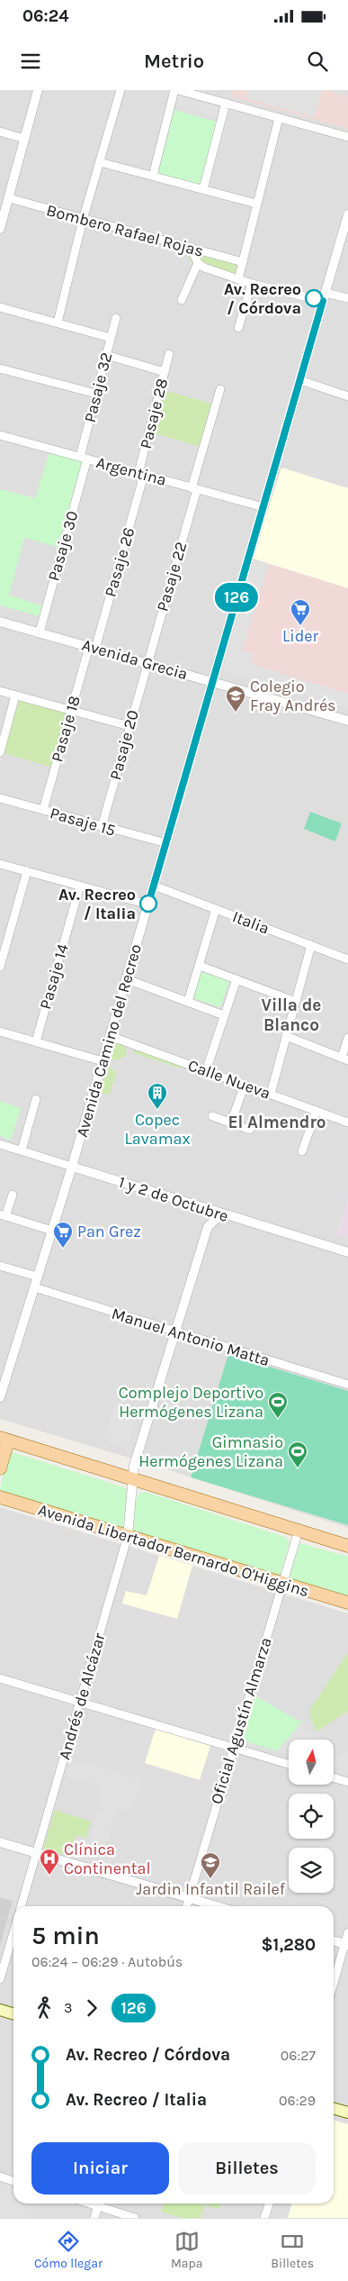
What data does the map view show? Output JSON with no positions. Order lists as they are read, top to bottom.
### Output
{
  "streets": {
    "main road": ["Avenida Libertador Bernardo O'Higgins"],
    "street": [
      "Bombero Rafael Rojas",
      "Pasaje 32",
      "Pasaje 28",
      "Argentina",
      "Pasaje 30",
      "Pasaje 26",
      "Pasaje 22",
      "Avenida Grecia",
      "Pasaje 18",
      "Pasaje 20",
      "Pasaje 15",
      "Italia",
      "Pasaje 14",
      "Avenida Camino del Recreo",
      "Calle Nueva",
      "1 y 2 de Octubre",
      "Manuel Antonio Matta",
      "Andrés de Alcázar",
      "Oficial Agustín Almarza"
    ]
  },
  "crossings": [
    ["Bombero Rafael Rojas", "Avenida Camino del Recreo"],
    ["Pasaje 32", "Argentina"],
    ["Pasaje 32", "Pasaje 30"],
    ["Pasaje 28", "Argentina"],
    ["Pasaje 28", "Pasaje 26"],
    ["Argentina", "Pasaje 30"],
    ["Argentina", "Pasaje 26"],
    ["Argentina", "Pasaje 22"],
    ["Argentina", "Avenida Camino del Recreo"],
    ["Pasaje 30", "Avenida Grecia"],
    ["Pasaje 26", "Avenida Grecia"],
    ["Pasaje 26", "Pasaje 18"],
    ["Pasaje 22", "Avenida Grecia"],
    ["Pasaje 22", "Pasaje 20"],
    ["Avenida Grecia", "Pasaje 18"],
    ["Avenida Grecia", "Pasaje 20"],
    ["Avenida Grecia", "Avenida Camino del Recreo"],
    ["Pasaje 18", "Pasaje 15"],
    ["Pasaje 20", "Pasaje 15"],
    ["Pasaje 15", "Avenida Camino del Recreo"],
    ["Italia", "Avenida Camino del Recreo"],
    ["Avenida Camino del Recreo", "Calle Nueva"],
    ["Avenida Camino del Recreo", "1 y 2 de Octubre"],
    ["Avenida Camino del Recreo", "Manuel Antonio Matta"],
    ["Manuel Antonio Matta", "Andrés de Alcázar"],
    ["Avenida Libertador Bernardo O'Higgins", "Andrés de Alcázar"],
    ["Avenida Libertador Bernardo O'Higgins", "Oficial Agustín Almarza"]
  ],
  "districts": ["Villa de Blanco", "El Almendro"],
  "places": {
    "other": ["Av. Recreo / Córdova", "Av. Recreo / Italia"],
    "supermarket": ["Lider", "Pan Grez"],
    "school or university": ["Colegio Fray Andrés", "Jardin Infantil Railef"],
    "building": ["Copec Lavamax"],
    "sports": ["Complejo Deportivo Hermógenes Lizana", "Gimnasio Hermógenes Lizana"],
    "hospital": ["Clínica Continental"]
  },
  "lines": ["bus line 126"],
  "north": "top",
  "page": {
    "status": "06:24",
    "header": "Metrio",
    "on_map": "126",
    "heading": ["5 min", "06:24 – 06:29 · Autobús", "$1,280"],
    "legs": ["3", "126"],
    "list": [
      {
        "name": "Av. Recreo / Córdova",
        "value": "06:27"
      },
      {
        "name": "Av. Recreo / Italia",
        "value": "06:29"
      }
    ],
    "buttons": ["Iniciar", "Billetes"],
    "tabs": ["Cómo llegar", "Mapa", "Billetes"]
  }
}
